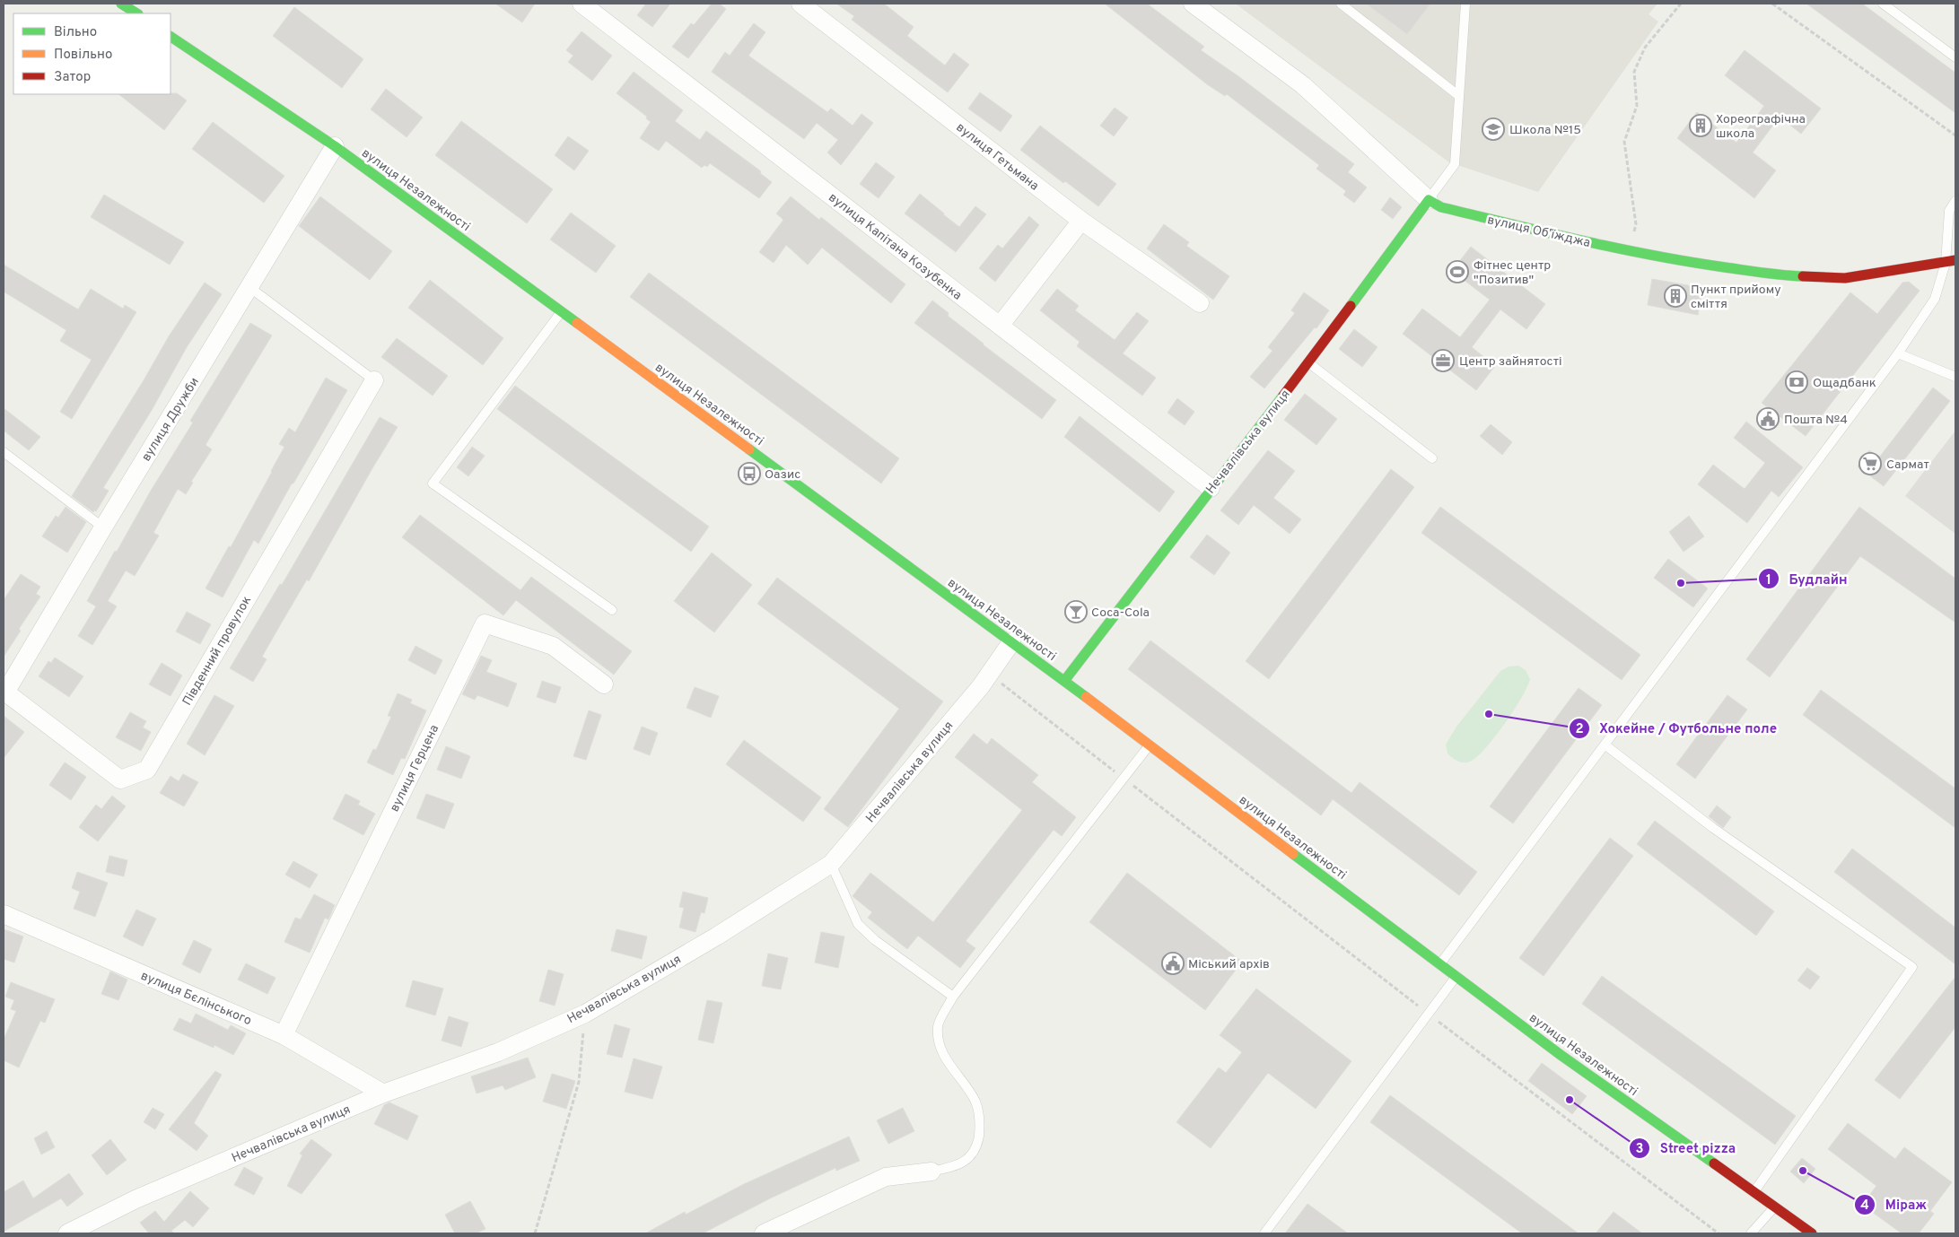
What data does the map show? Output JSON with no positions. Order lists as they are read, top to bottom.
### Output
{
  "streets": {
    "street": [
      "вулиця Гетьмана",
      "вулиця Незалежності",
      "вулиця Обʼїжджа",
      "вулиця Капітана Козубенка",
      "вулиця Дружби",
      "Нечвалівська вулиця",
      "Південний провулок",
      "вулиця Герцена",
      "вулиця Бєлінського"
    ]
  },
  "crossings": [
    ["вулиця Незалежності", "вулиця Дружби"],
    ["вулиця Незалежності", "Нечвалівська вулиця"],
    ["вулиця Обʼїжджа", "Нечвалівська вулиця"],
    ["вулиця Капітана Козубенка", "Нечвалівська вулиця"],
    ["вулиця Дружби", "Південний провулок"],
    ["Нечвалівська вулиця", "вулиця Бєлінського"],
    ["вулиця Герцена", "вулиця Бєлінського"]
  ],
  "places": {
    "building": ["Хореографічна школа", "Пункт прийому сміття"],
    "school or university": ["Школа №15"],
    "sports": ["Фітнес центр \"Позитив\""],
    "office": ["Центр зайнятості"],
    "bank": ["Ощадбанк"],
    "public building": ["Пошта №4", "Міський архів"],
    "supermarket": ["Сармат"],
    "bus stop": ["Оазис"],
    "other": [
      "Будлайн",
      "Хокейне / Футбольне поле",
      "Street pizza",
      "Міраж"
    ],
    "bar": ["Coca-Cola"]
  },
  "legend": ["Вільно", "Повільно", "Затор"]
}
